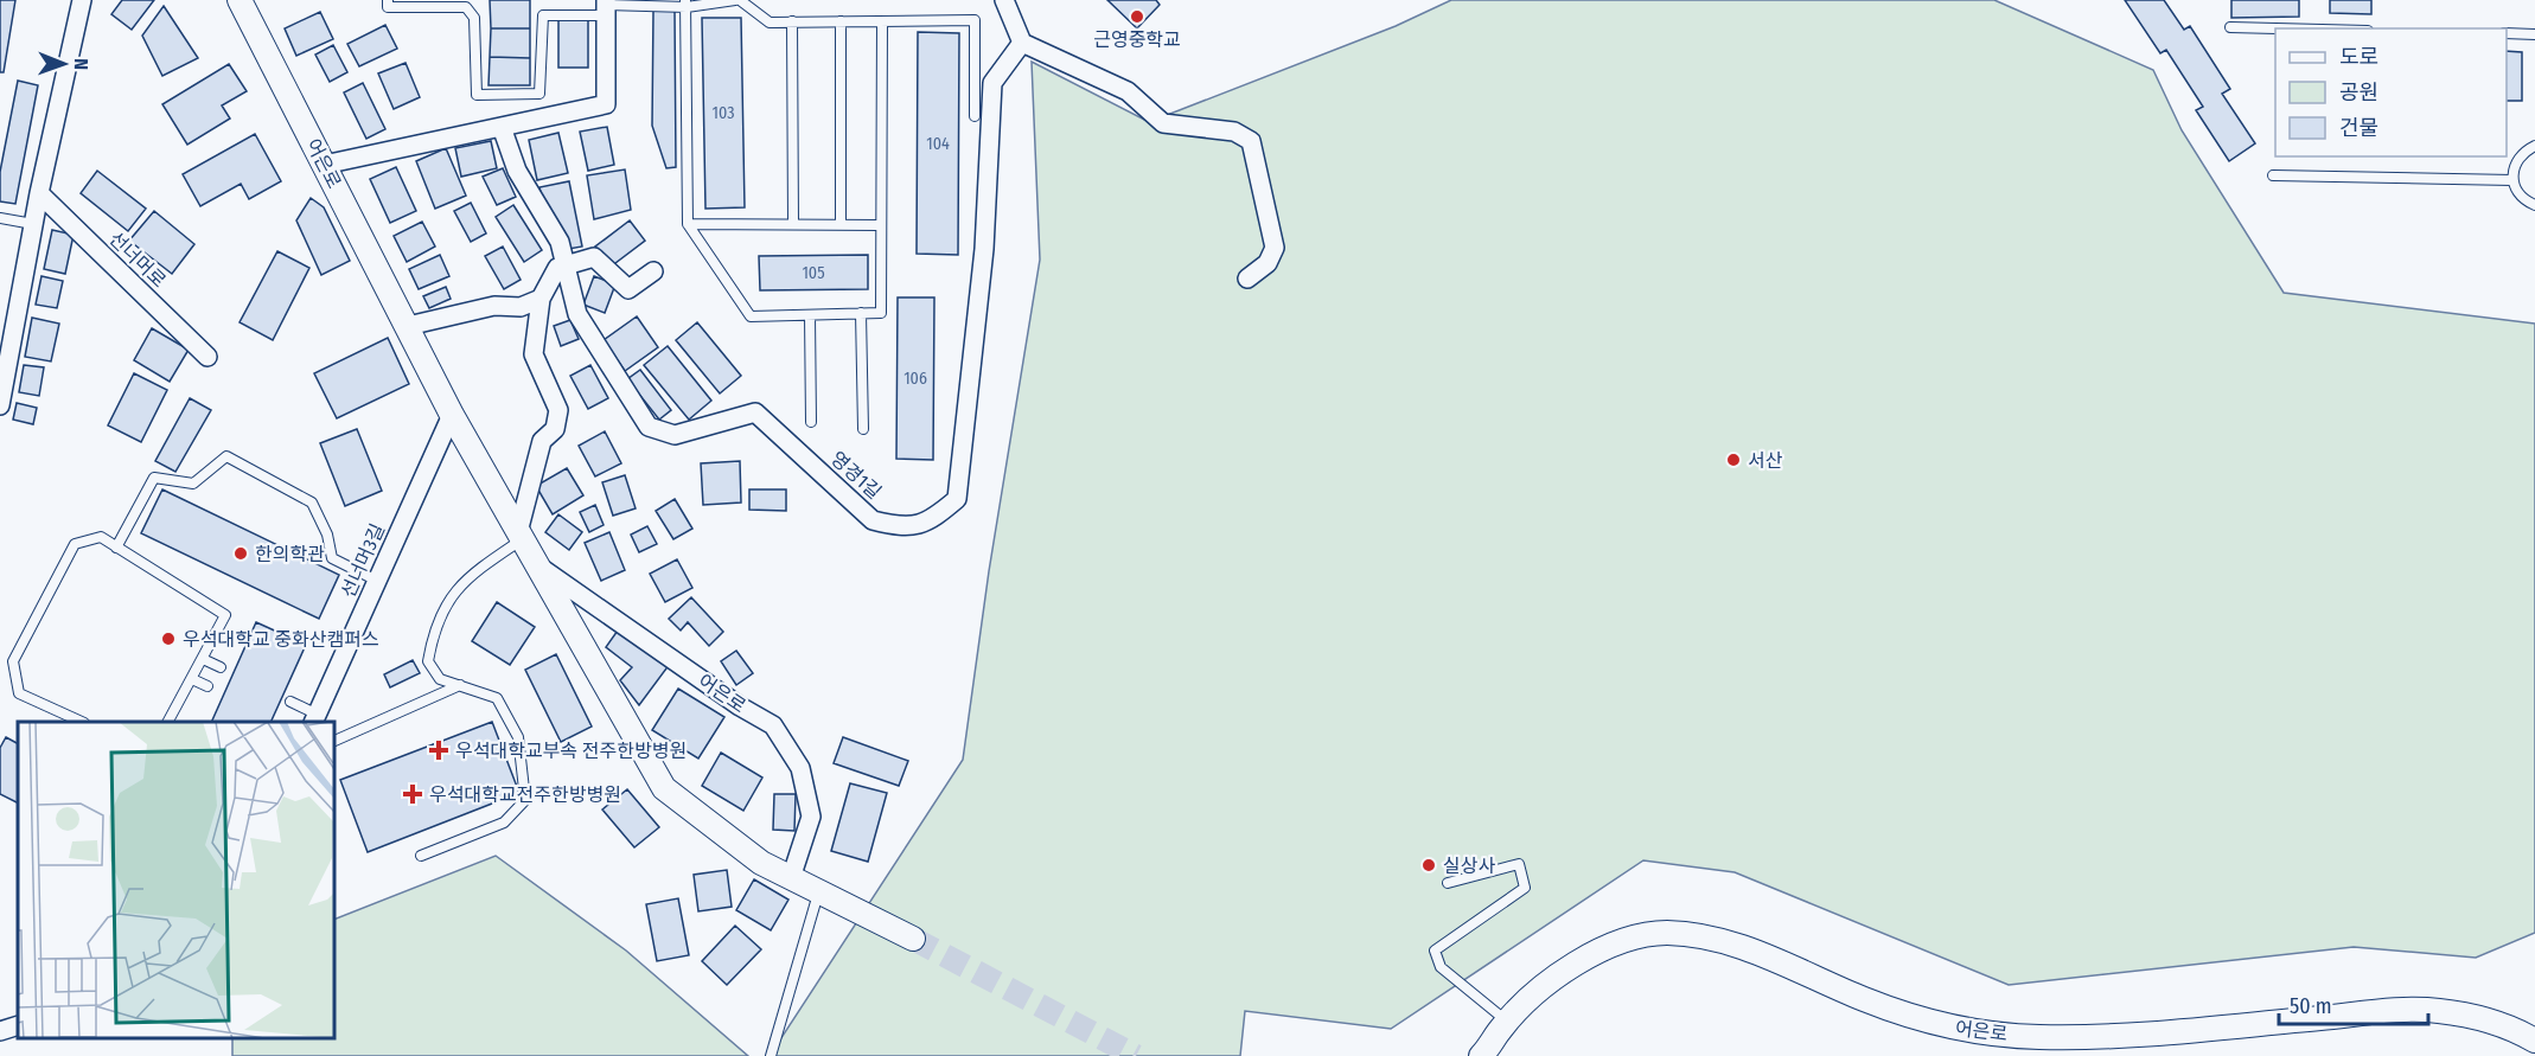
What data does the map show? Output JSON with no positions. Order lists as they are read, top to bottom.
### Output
{
  "streets": {
    "street": [
      "어은로",
      "선너머로",
      "영경1길",
      "선너머3길"
    ]
  },
  "crossings": [
    ["어은로", "선너머3길"]
  ],
  "places": {
    "other": [
      "근영중학교",
      "서산",
      "한의학관",
      "우석대학교 중화산캠퍼스",
      "실상사"
    ],
    "health": ["우석대학교부속 전주한방병원", "우석대학교전주한방병원"]
  },
  "house_numbers": [
    "103",
    "104",
    "105",
    "106"
  ],
  "legend": ["도로", "공원", "건물"],
  "scale_bar": "50 m",
  "north": "right"
}
